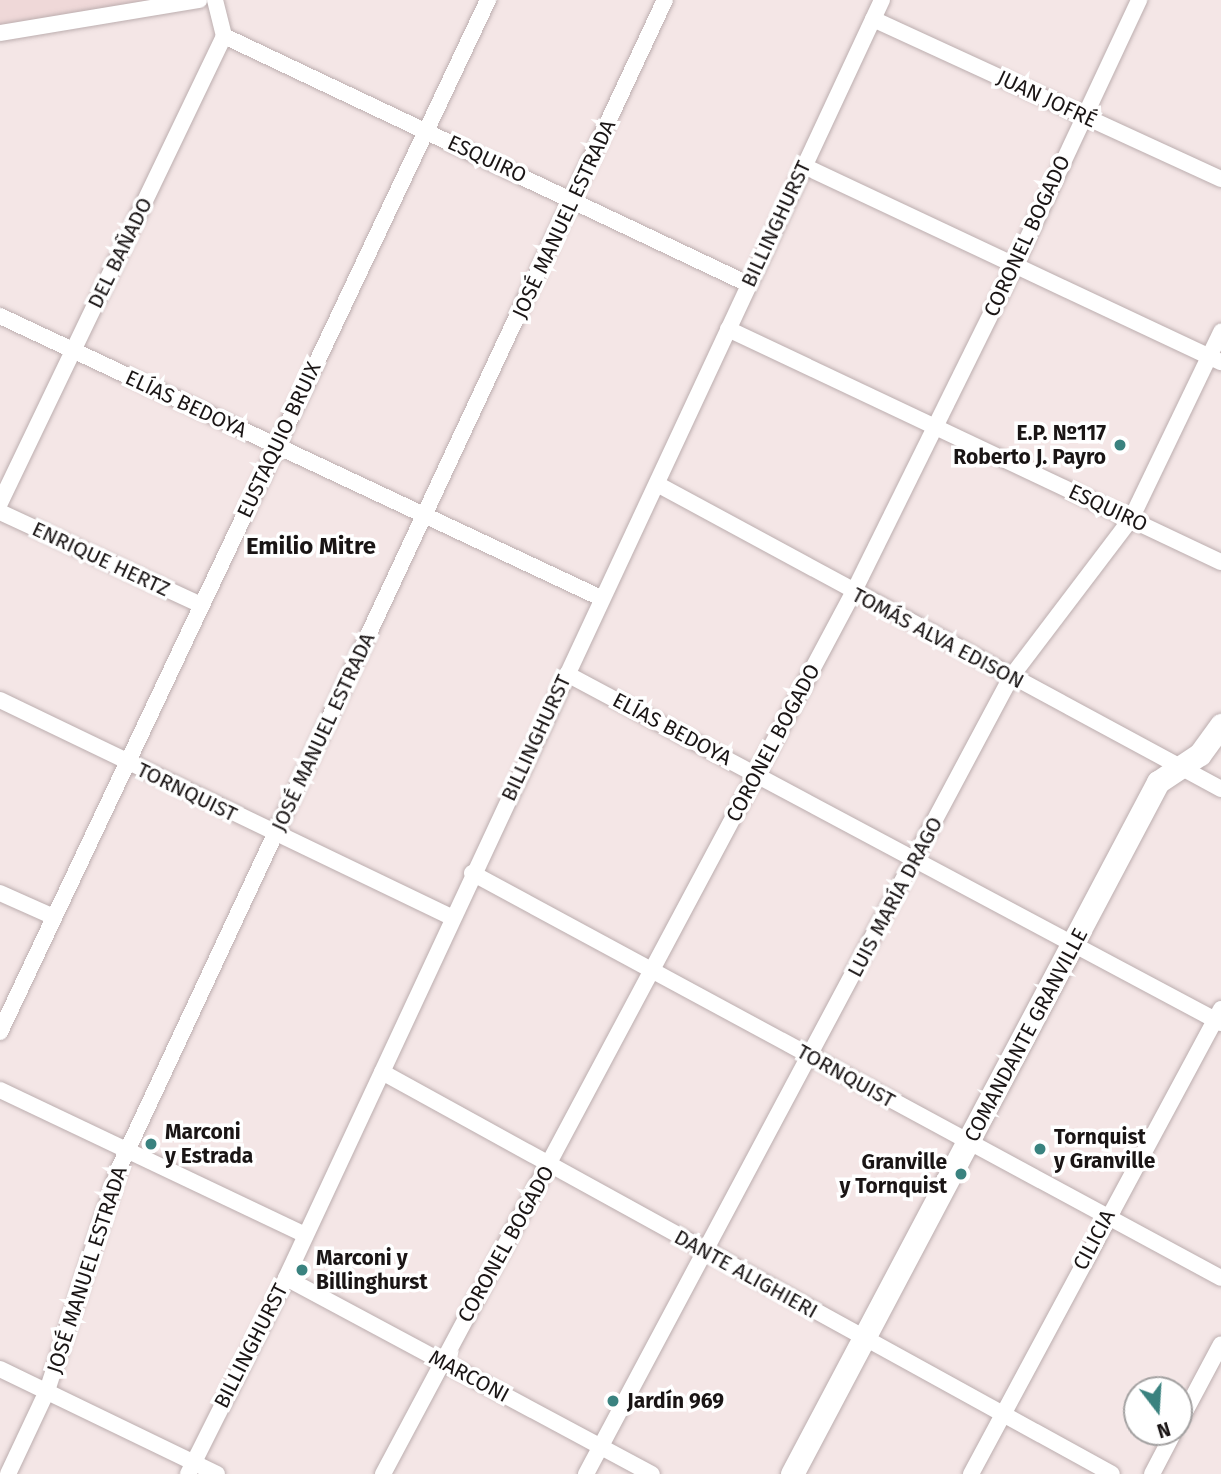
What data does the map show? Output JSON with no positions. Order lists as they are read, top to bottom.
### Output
{
  "streets": {
    "street": [
      "JUAN JOFRÉ",
      "ESQUIRO",
      "JOSÉ MANUEL ESTRADA",
      "BILLINGHURST",
      "CORONEL BOGADO",
      "DEL BAÑADO",
      "ELÍAS BEDOYA",
      "EUSTAQUIO BRUIX",
      "ENRIQUE HERTZ",
      "TOMÁS ALVA EDISON",
      "TORNQUIST",
      "LUIS MARÍA DRAGO",
      "COMANDANTE GRANVILLE",
      "CILICIA",
      "DANTE ALIGHIERI",
      "MARCONI"
    ]
  },
  "crossings": [
    ["JUAN JOFRÉ", "BILLINGHURST"],
    ["JUAN JOFRÉ", "CORONEL BOGADO"],
    ["ESQUIRO", "JOSÉ MANUEL ESTRADA"],
    ["ESQUIRO", "BILLINGHURST"],
    ["ESQUIRO", "CORONEL BOGADO"],
    ["ESQUIRO", "DEL BAÑADO"],
    ["ESQUIRO", "EUSTAQUIO BRUIX"],
    ["ESQUIRO", "LUIS MARÍA DRAGO"],
    ["JOSÉ MANUEL ESTRADA", "ELÍAS BEDOYA"],
    ["JOSÉ MANUEL ESTRADA", "TORNQUIST"],
    ["BILLINGHURST", "ELÍAS BEDOYA"],
    ["BILLINGHURST", "TOMÁS ALVA EDISON"],
    ["BILLINGHURST", "TORNQUIST"],
    ["BILLINGHURST", "DANTE ALIGHIERI"],
    ["BILLINGHURST", "MARCONI"],
    ["CORONEL BOGADO", "ELÍAS BEDOYA"],
    ["CORONEL BOGADO", "TOMÁS ALVA EDISON"],
    ["CORONEL BOGADO", "TORNQUIST"],
    ["CORONEL BOGADO", "DANTE ALIGHIERI"],
    ["CORONEL BOGADO", "MARCONI"],
    ["DEL BAÑADO", "ELÍAS BEDOYA"],
    ["ELÍAS BEDOYA", "EUSTAQUIO BRUIX"],
    ["ELÍAS BEDOYA", "LUIS MARÍA DRAGO"],
    ["ELÍAS BEDOYA", "COMANDANTE GRANVILLE"],
    ["ELÍAS BEDOYA", "CILICIA"],
    ["EUSTAQUIO BRUIX", "ENRIQUE HERTZ"],
    ["EUSTAQUIO BRUIX", "TORNQUIST"],
    ["TOMÁS ALVA EDISON", "LUIS MARÍA DRAGO"],
    ["TOMÁS ALVA EDISON", "COMANDANTE GRANVILLE"],
    ["TORNQUIST", "LUIS MARÍA DRAGO"],
    ["TORNQUIST", "COMANDANTE GRANVILLE"],
    ["TORNQUIST", "CILICIA"],
    ["LUIS MARÍA DRAGO", "DANTE ALIGHIERI"],
    ["LUIS MARÍA DRAGO", "MARCONI"],
    ["COMANDANTE GRANVILLE", "DANTE ALIGHIERI"],
    ["CILICIA", "DANTE ALIGHIERI"]
  ],
  "districts": ["Emilio Mitre"],
  "places": [
    "E.P. Nº117 Roberto J. Payro",
    "Marconi y Estrada",
    "Tornquist y Granville",
    "Granville y Tornquist",
    "Marconi y Billinghurst",
    "Jardín 969"
  ],
  "north": "bottom"
}
